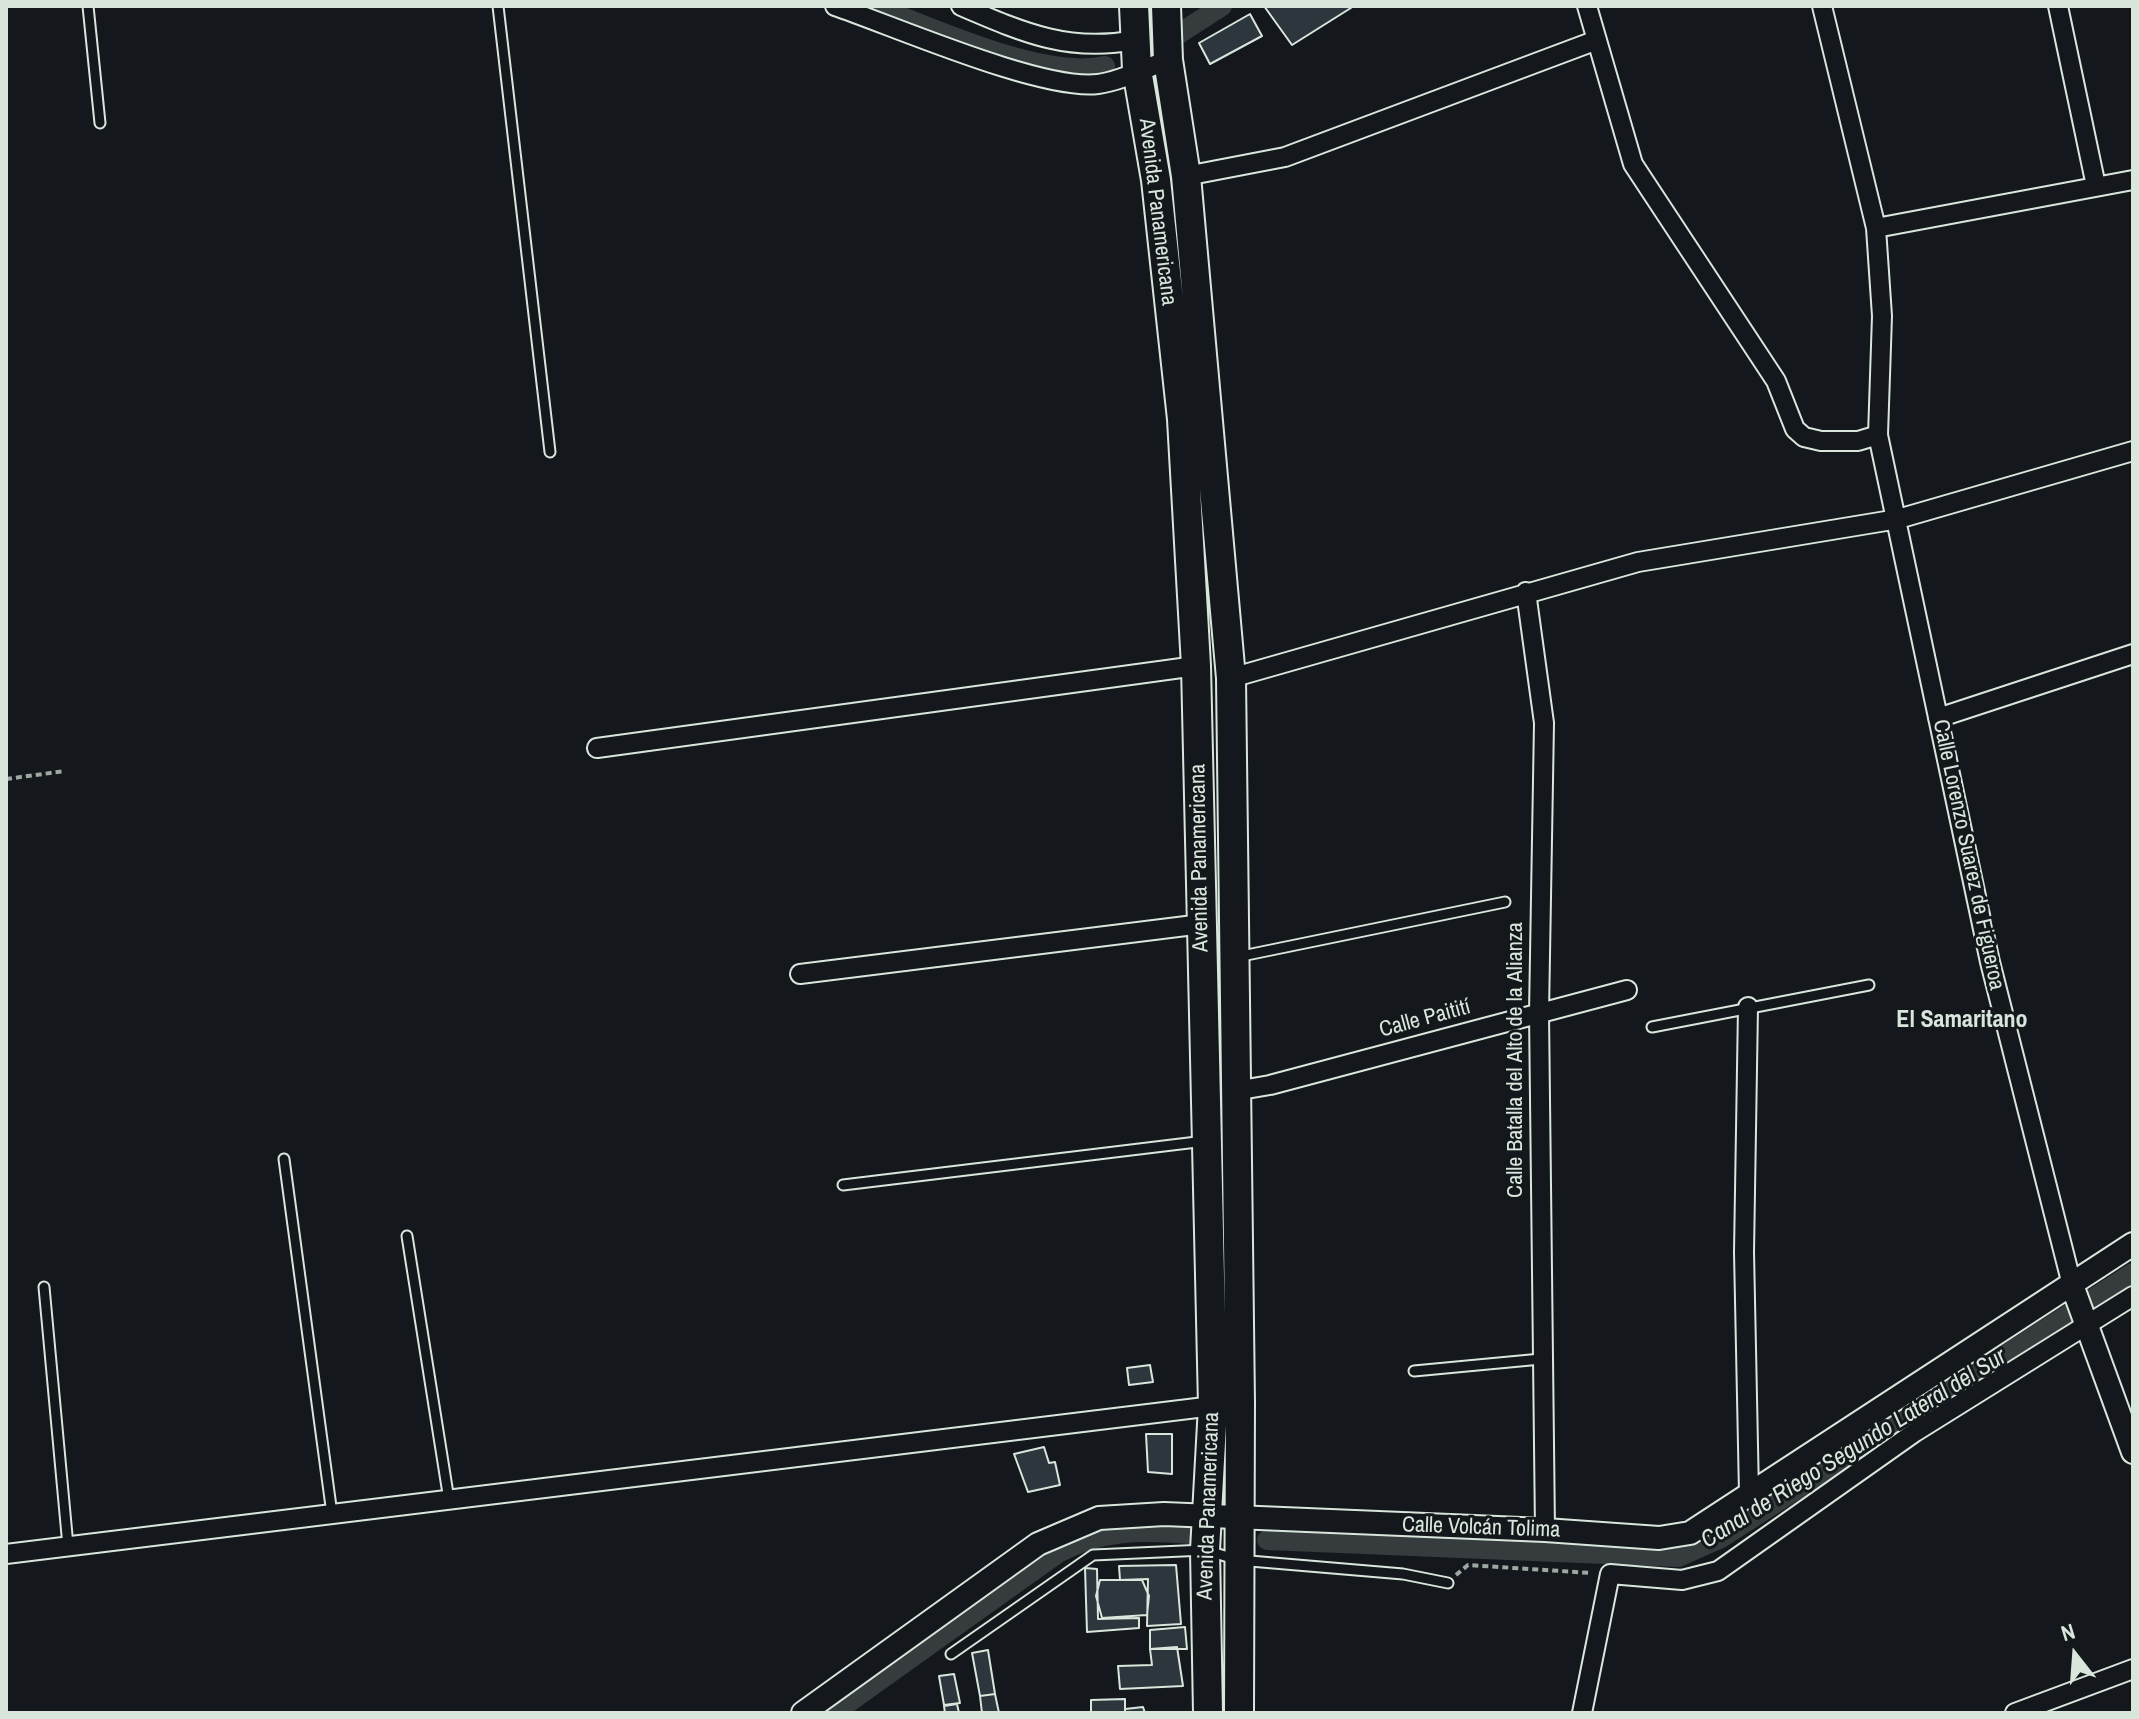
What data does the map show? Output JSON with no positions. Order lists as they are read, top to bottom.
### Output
{
  "streets": {
    "main road": ["Avenida Panamericana"],
    "street": [
      "Calle Lorenzo Suarez de Figueroa",
      "Calle Paitití",
      "Calle Batalla del Alto de la Alianza",
      "Calle Volcán Tolima"
    ]
  },
  "crossings": [
    ["Avenida Panamericana", "Calle Paitití"],
    ["Avenida Panamericana", "Calle Volcán Tolima"],
    ["Calle Lorenzo Suarez de Figueroa", "Calle Volcán Tolima"],
    ["Calle Paitití", "Calle Batalla del Alto de la Alianza"],
    ["Calle Batalla del Alto de la Alianza", "Calle Volcán Tolima"]
  ],
  "districts": ["El Samaritano"],
  "water": ["Canal de Riego Segundo Lateral del Sur"],
  "north": "top"
}
